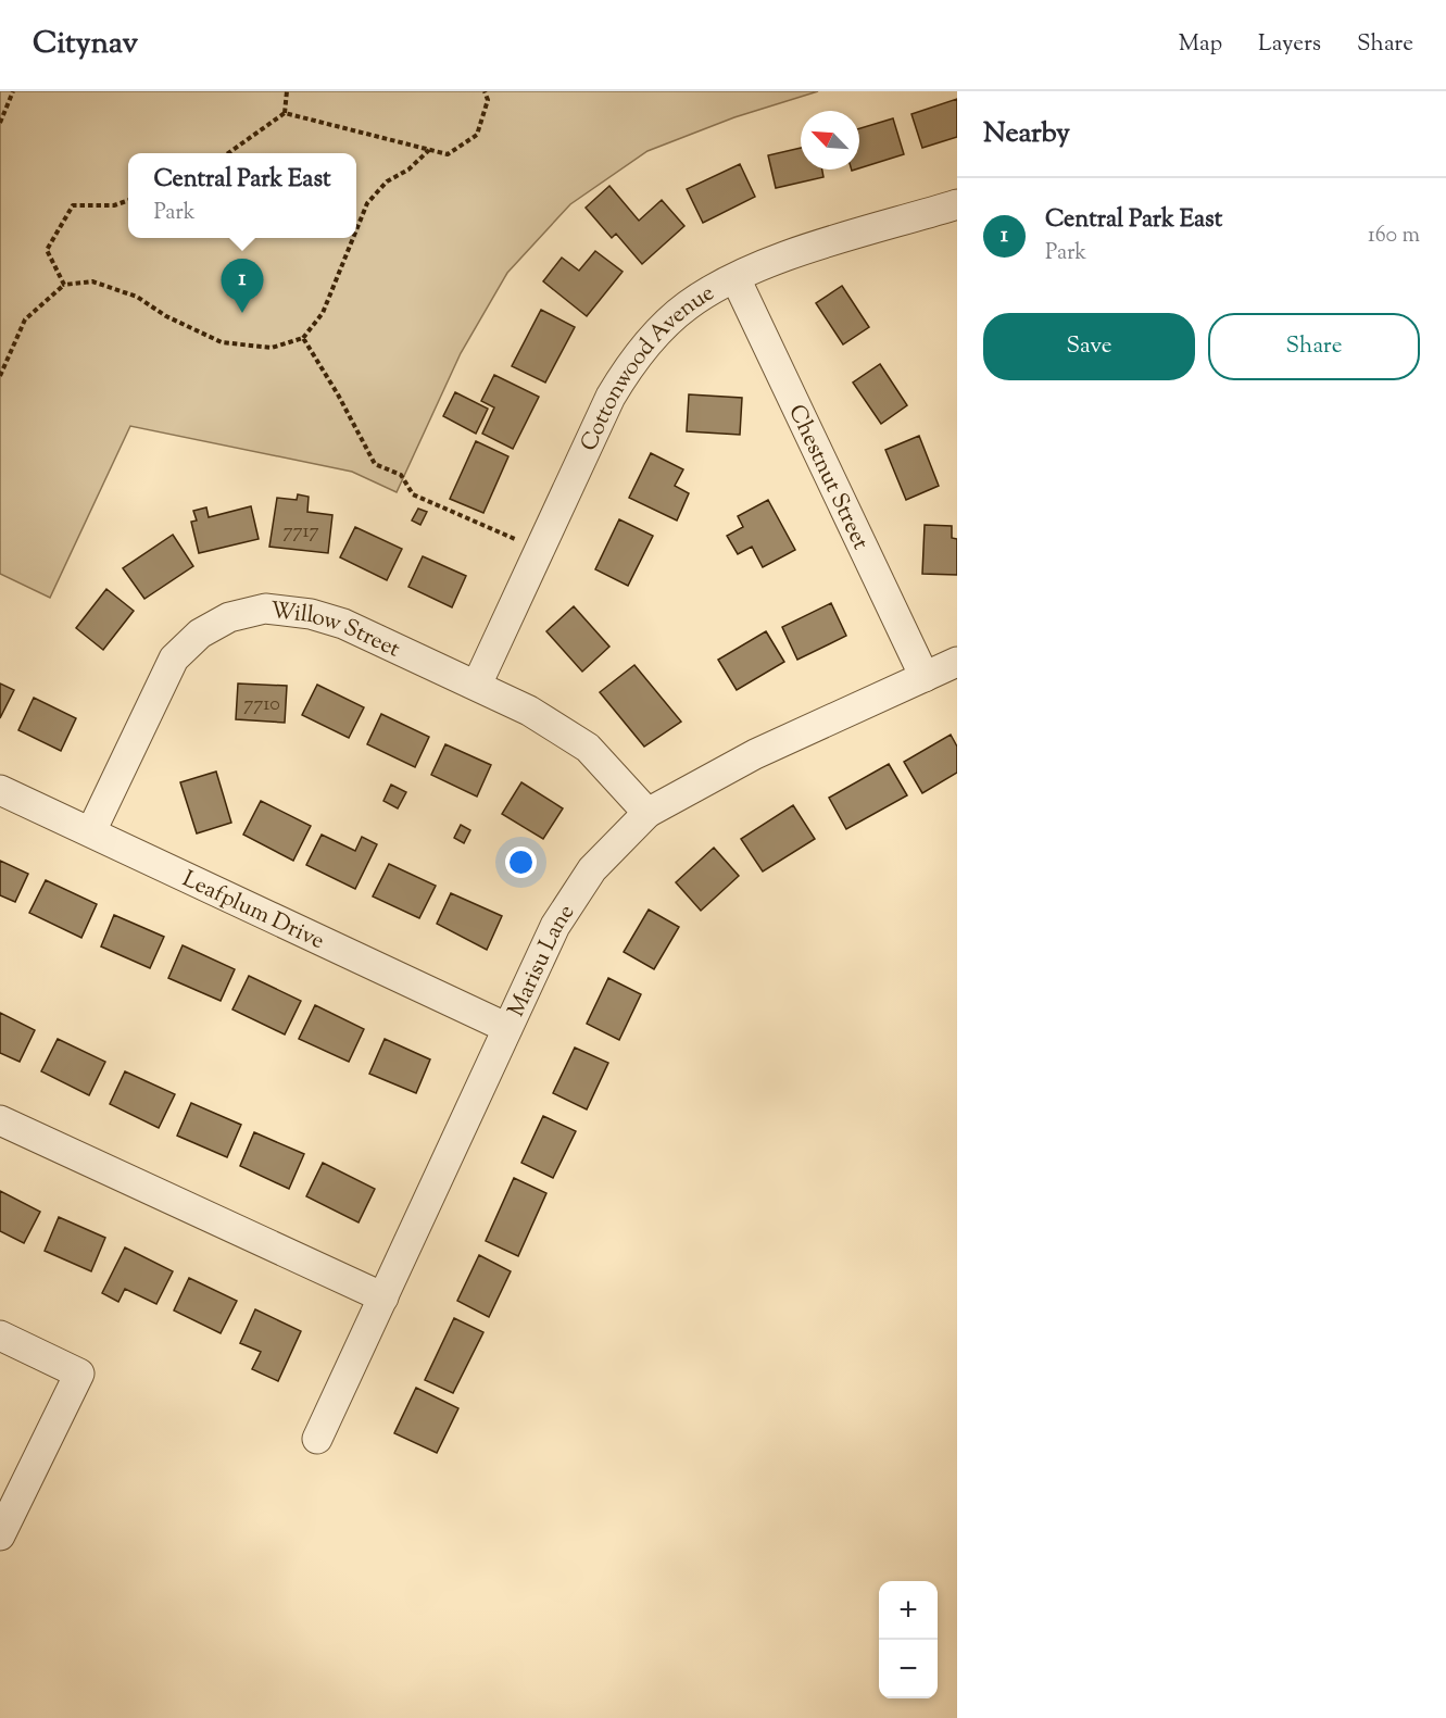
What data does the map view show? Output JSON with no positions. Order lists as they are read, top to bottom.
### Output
{
  "streets": {
    "street": [
      "Cottonwood Avenue",
      "Chestnut Street",
      "Willow Street",
      "Leafplum Drive",
      "Marisu Lane"
    ]
  },
  "crossings": [
    ["Cottonwood Avenue", "Chestnut Street"],
    ["Cottonwood Avenue", "Willow Street"],
    ["Chestnut Street", "Marisu Lane"],
    ["Willow Street", "Leafplum Drive"],
    ["Willow Street", "Marisu Lane"],
    ["Leafplum Drive", "Marisu Lane"]
  ],
  "house_numbers": ["7717", "7710"],
  "north": "top left",
  "page": {
    "header": "Citynav",
    "nav": ["Map", "Layers", "Share"],
    "heading": "Nearby",
    "popup": ["Central Park East", "Park"],
    "list": [
      {
        "mark": "1",
        "name": "Central Park East",
        "note": "Park",
        "value": "160 m"
      }
    ],
    "pins": "1",
    "buttons": ["Save", "Share"],
    "map_buttons": ["+", "−"]
  }
}
